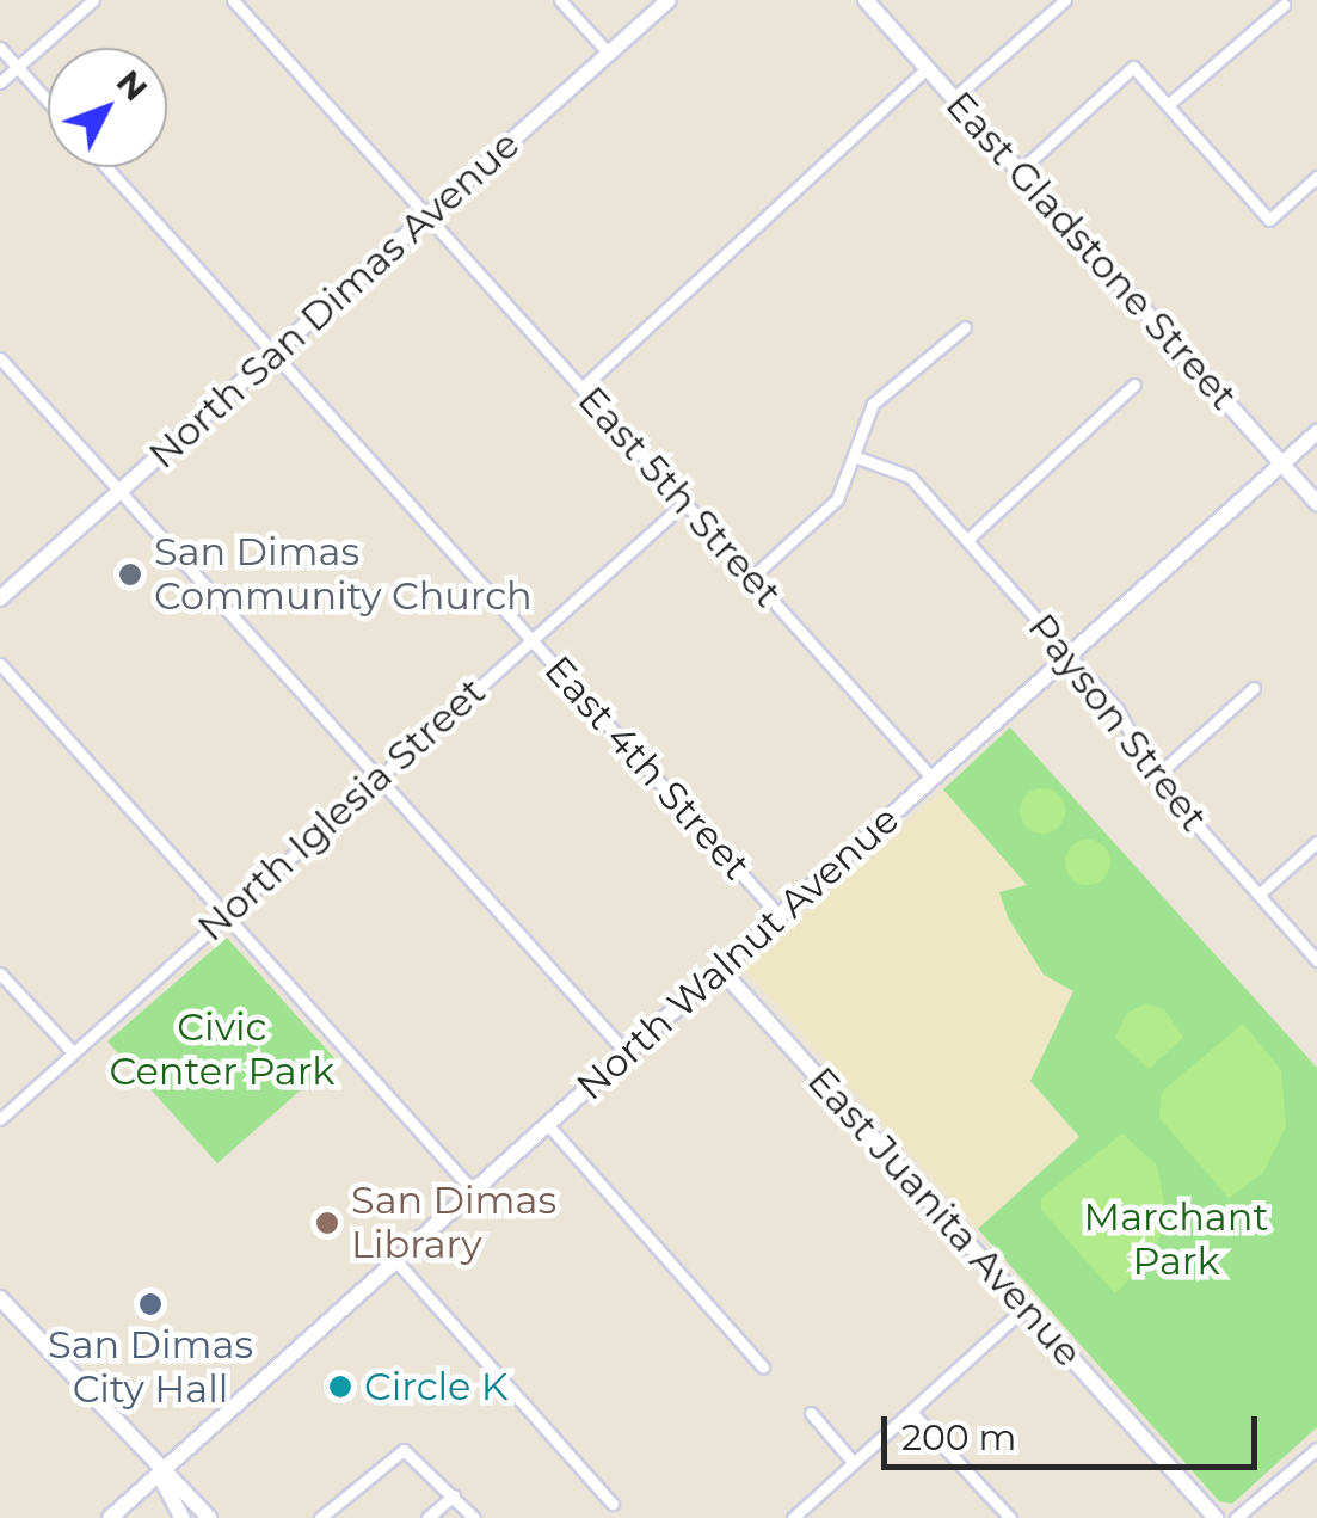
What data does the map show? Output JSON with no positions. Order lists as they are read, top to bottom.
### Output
{
  "streets": {
    "main road": [
      "East Gladstone Street",
      "North San Dimas Avenue",
      "North Walnut Avenue",
      "East Juanita Avenue"
    ],
    "street": [
      "East 5th Street",
      "Payson Street",
      "East 4th Street",
      "North Iglesia Street"
    ]
  },
  "crossings": [
    ["East Gladstone Street", "North Walnut Avenue"],
    ["North San Dimas Avenue", "East 5th Street"],
    ["North San Dimas Avenue", "East 4th Street"],
    ["East 5th Street", "North Iglesia Street"],
    ["East 5th Street", "North Walnut Avenue"],
    ["Payson Street", "North Walnut Avenue"],
    ["East 4th Street", "North Iglesia Street"],
    ["East 4th Street", "North Walnut Avenue"],
    ["North Walnut Avenue", "East Juanita Avenue"]
  ],
  "parks": ["Civic Center Park", "Marchant Park"],
  "places": [
    "San Dimas Community Church",
    "San Dimas Library",
    "San Dimas City Hall",
    "Circle K"
  ],
  "scale_bar": "200 m",
  "north": "top right"
}
